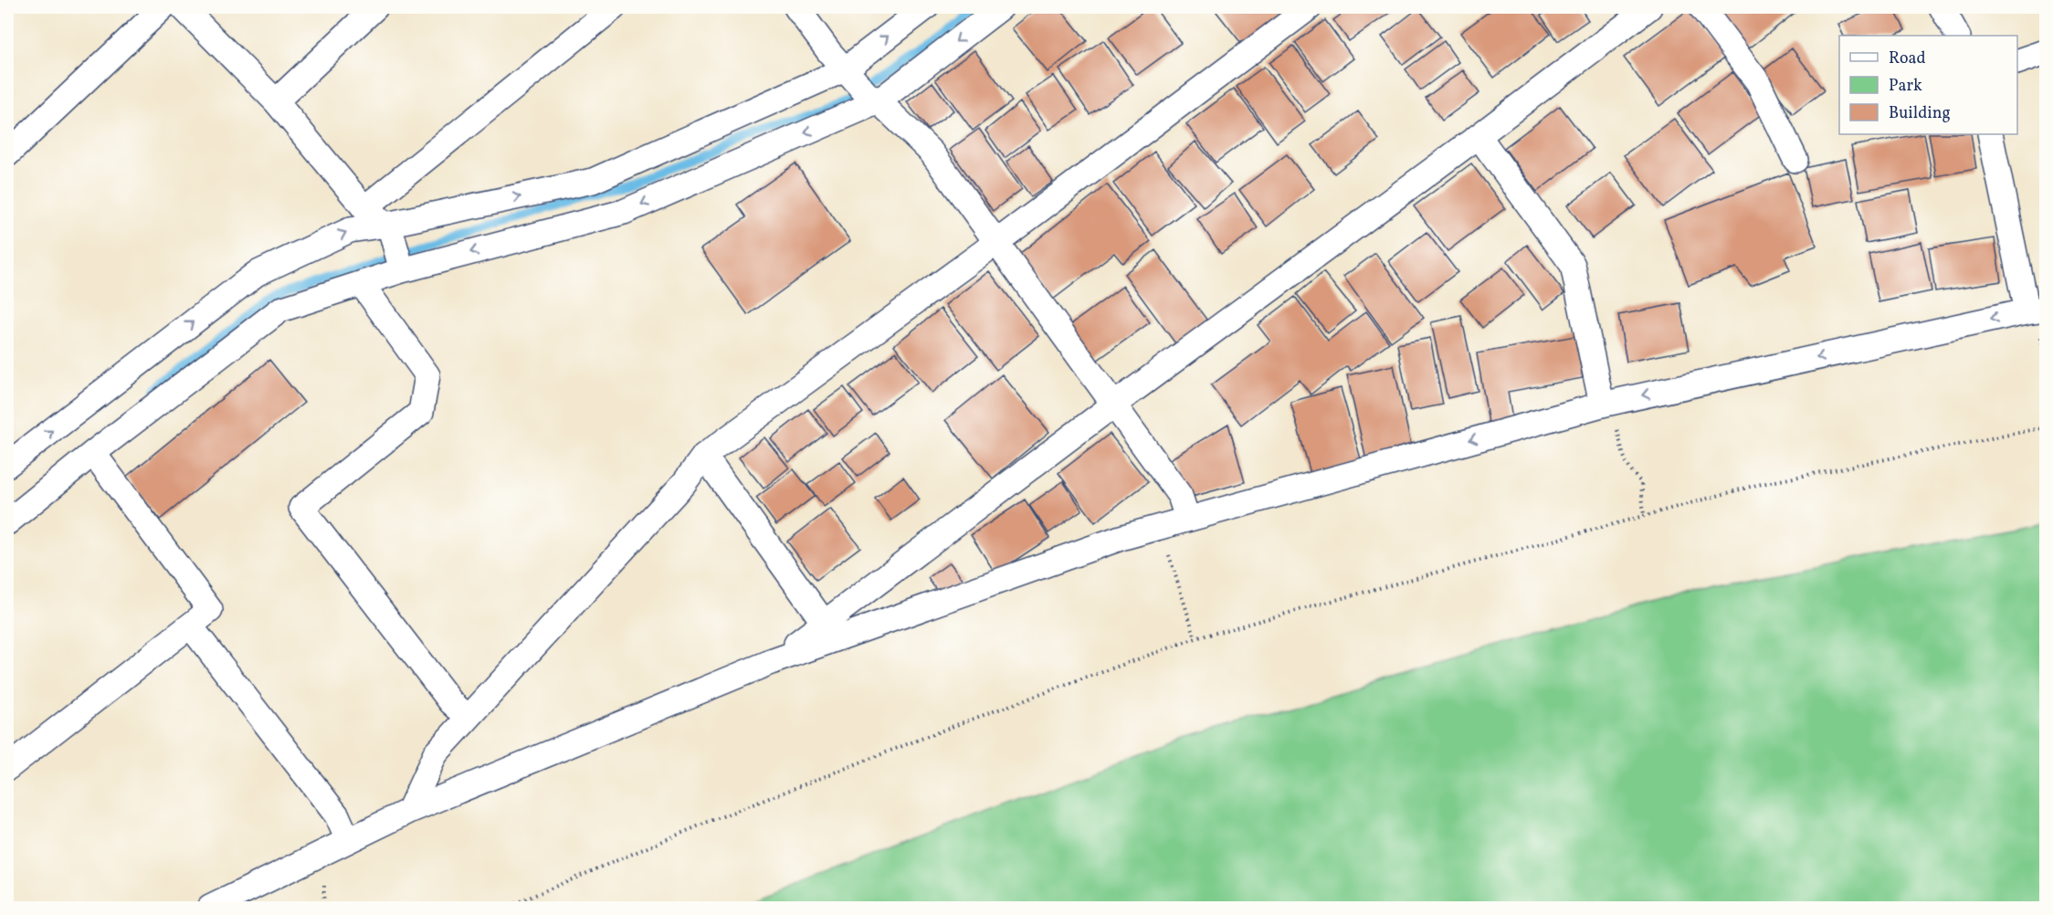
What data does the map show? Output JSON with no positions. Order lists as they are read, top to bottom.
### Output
{
  "legend": ["Road", "Park", "Building"]
}
